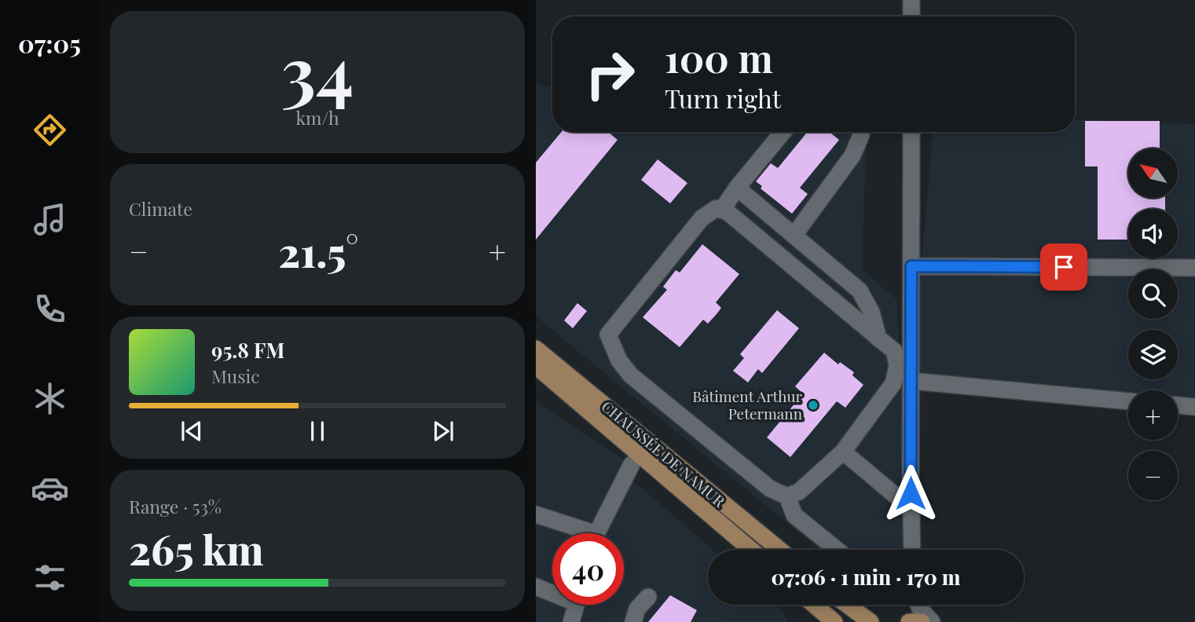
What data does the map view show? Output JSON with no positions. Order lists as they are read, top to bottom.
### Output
{
  "streets": {
    "main road": ["CHAUSSÉE DE NAMUR"]
  },
  "places": ["Bâtiment Arthur Petermann"],
  "north": "top left",
  "page": {
    "tabs": "07:05",
    "tile": [
      ["34", "km/h"],
      "Climate",
      ["Range · 53%", "265 km"]
    ],
    "turn": ["100 m", "Turn right"],
    "map_buttons": ["+", "−"],
    "heat": ["−", "21.5°", "+"],
    "song": ["95.8 FM", "Music"],
    "limit": "40",
    "trip": "07:06 · 1 min · 170 m"
  }
}
